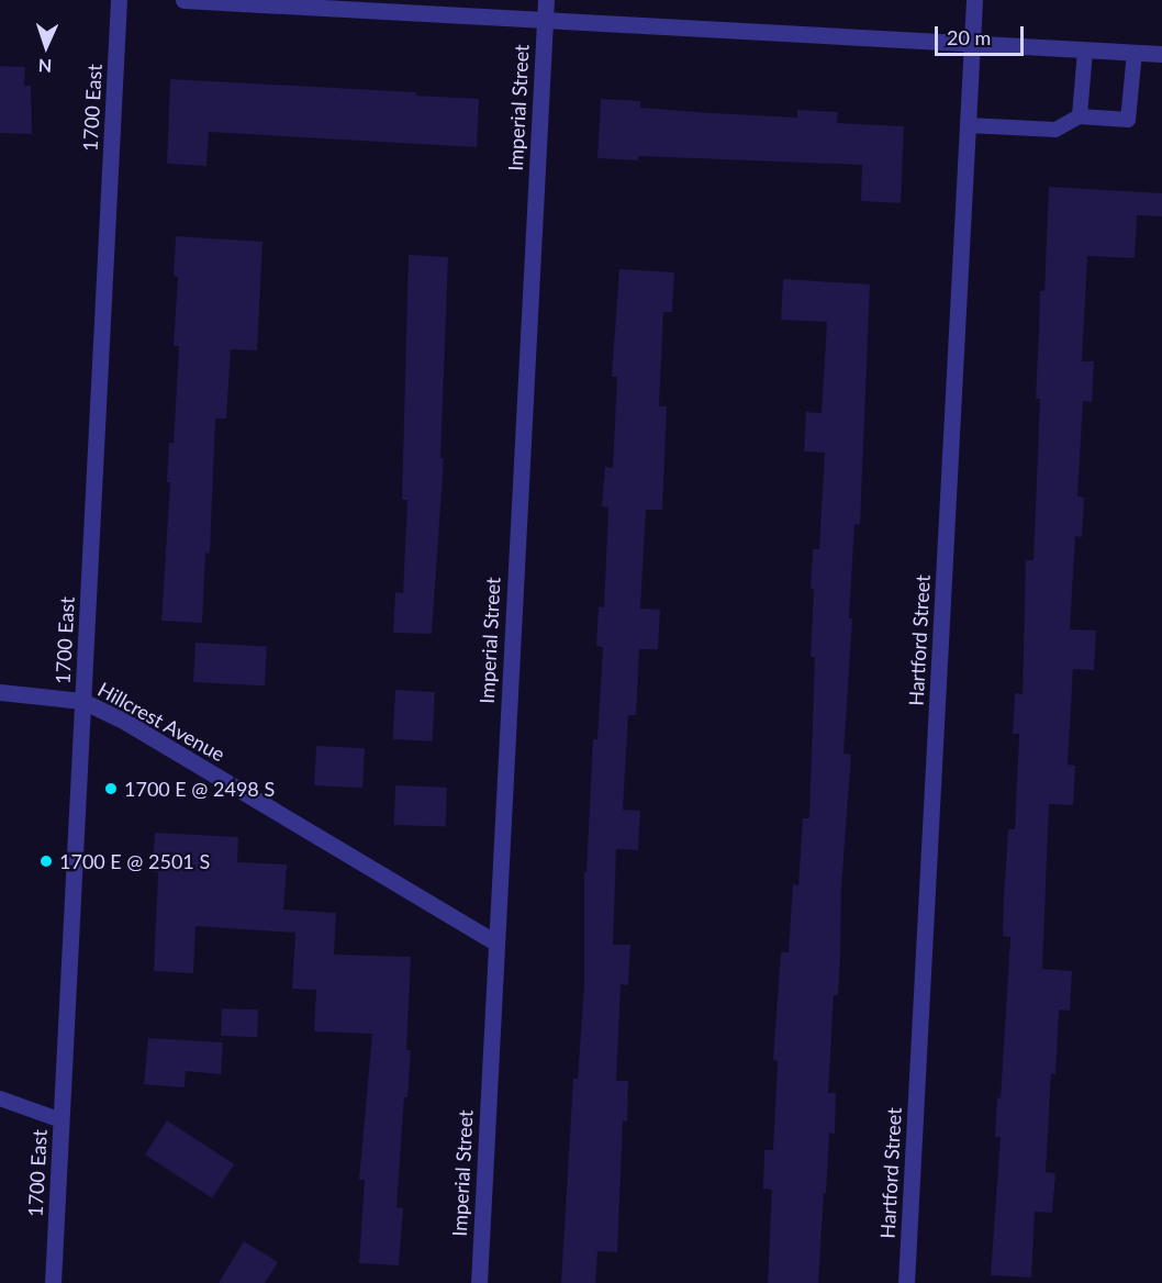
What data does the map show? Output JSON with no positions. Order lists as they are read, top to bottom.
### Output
{
  "streets": {
    "street": [
      "1700 East",
      "Imperial Street",
      "Hartford Street",
      "Hillcrest Avenue"
    ]
  },
  "crossings": [
    ["1700 East", "Hillcrest Avenue"],
    ["Imperial Street", "Hillcrest Avenue"]
  ],
  "places": ["1700 E @ 2498 S", "1700 E @ 2501 S"],
  "scale_bar": "20 m",
  "north": "bottom"
}
